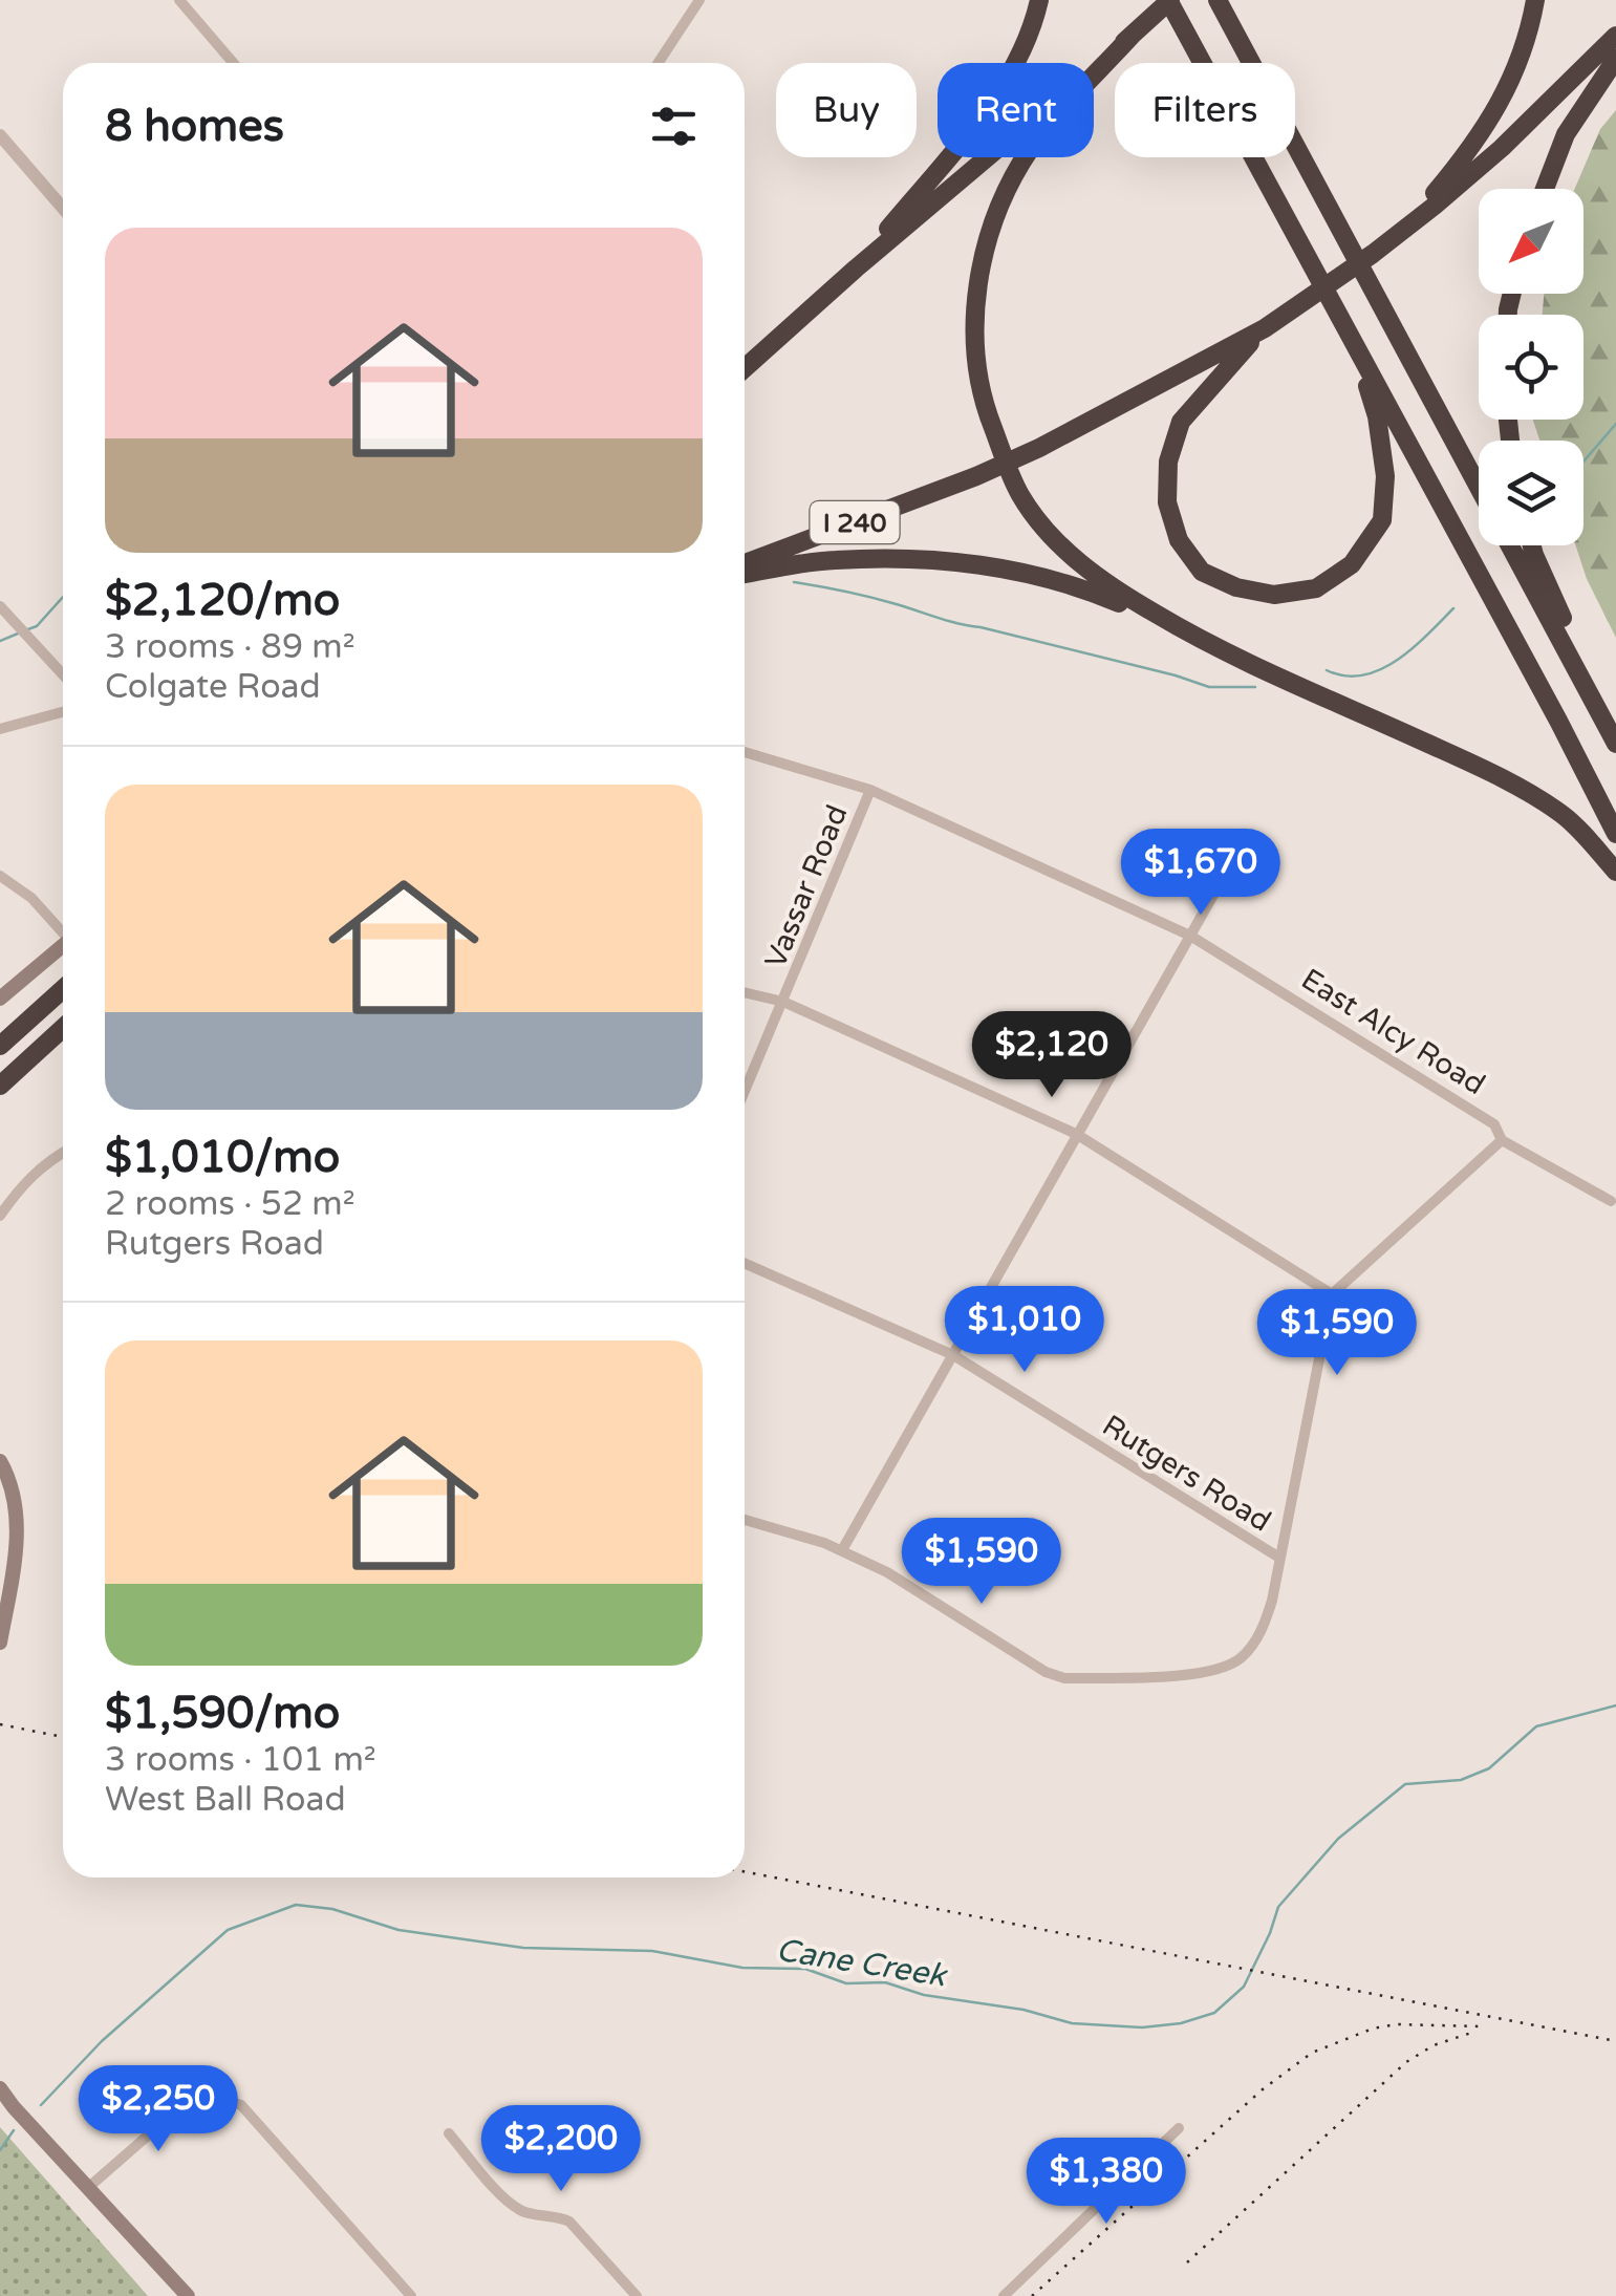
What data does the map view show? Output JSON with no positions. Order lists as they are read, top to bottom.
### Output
{
  "streets": {
    "highway": ["I 240"],
    "street": ["Vassar Road", "East Alcy Road", "Rutgers Road"]
  },
  "crossings": [
    ["Vassar Road", "East Alcy Road"]
  ],
  "water": ["Cane Creek"],
  "north": "bottom left",
  "page": {
    "chip": ["Buy", "Rent", "Filters"],
    "heading": "8 homes",
    "list": [
      {
        "name": "$2,120/mo",
        "note": "3 rooms · 89 m² · Colgate Road"
      },
      {
        "name": "$1,010/mo",
        "note": "2 rooms · 52 m² · Rutgers Road"
      },
      {
        "name": "$1,590/mo",
        "note": "3 rooms · 101 m² · West Ball Road"
      }
    ],
    "price": [
      "$1,670",
      "$2,120",
      "$1,010",
      "$1,590",
      "$1,590",
      "$2,250",
      "$2,200",
      "$1,380"
    ]
  }
}
